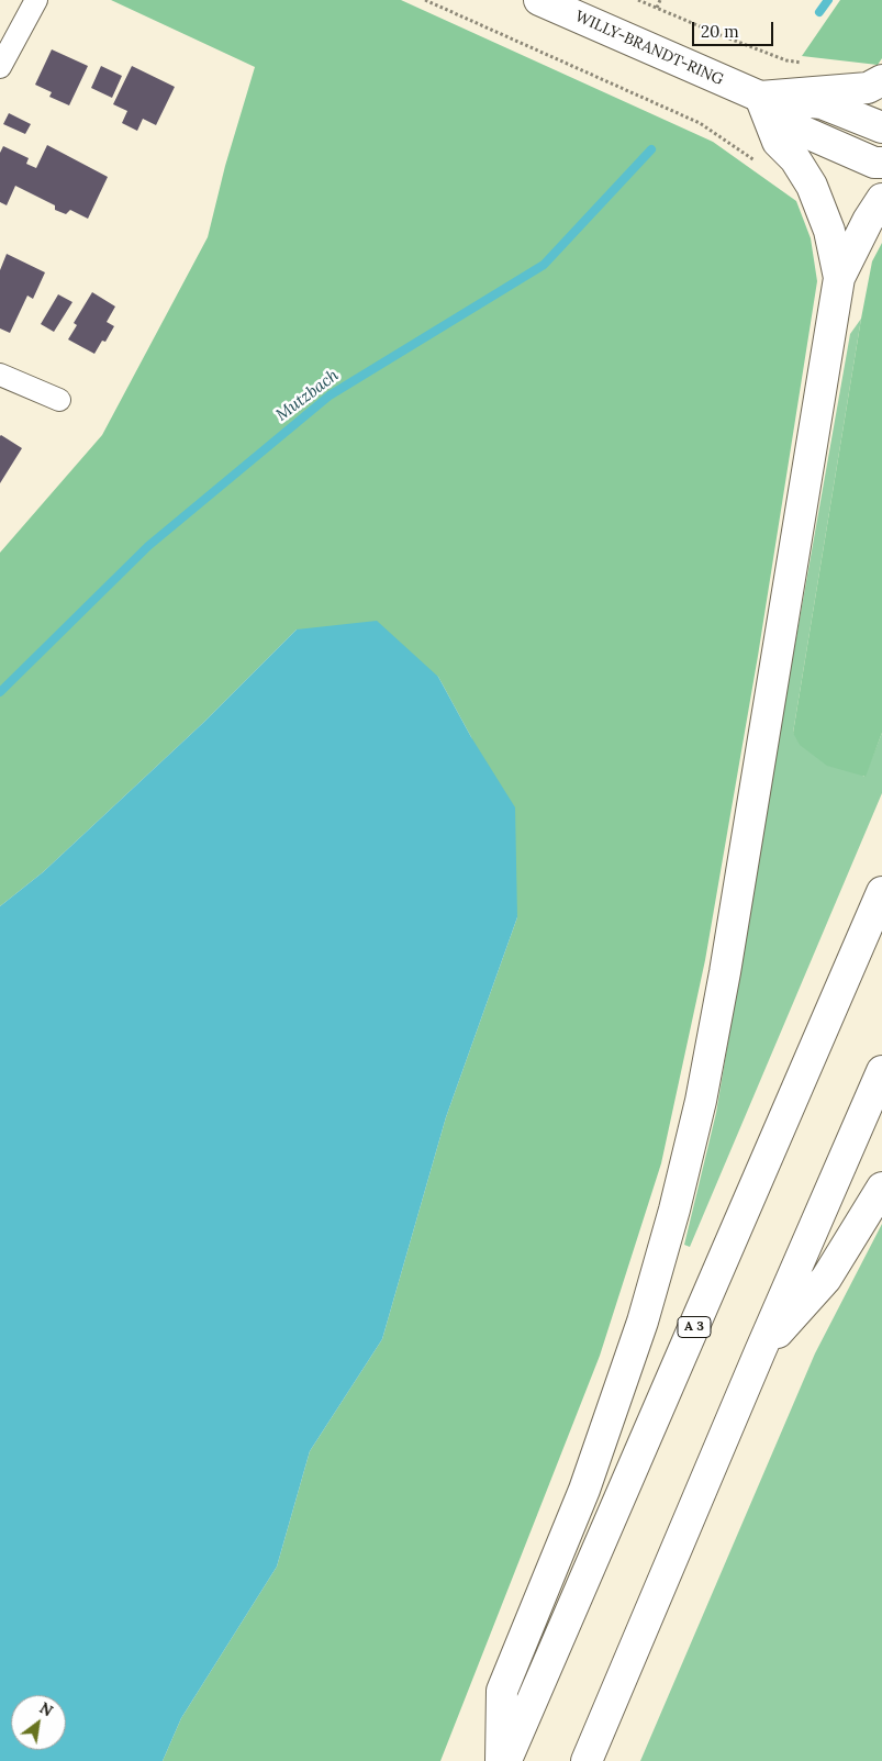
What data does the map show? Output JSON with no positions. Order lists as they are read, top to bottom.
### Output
{
  "streets": {
    "main road": ["WILLY-BRANDT-RING", "A 3"]
  },
  "water": ["Mutzbach"],
  "scale_bar": "20 m",
  "north": "top right"
}
